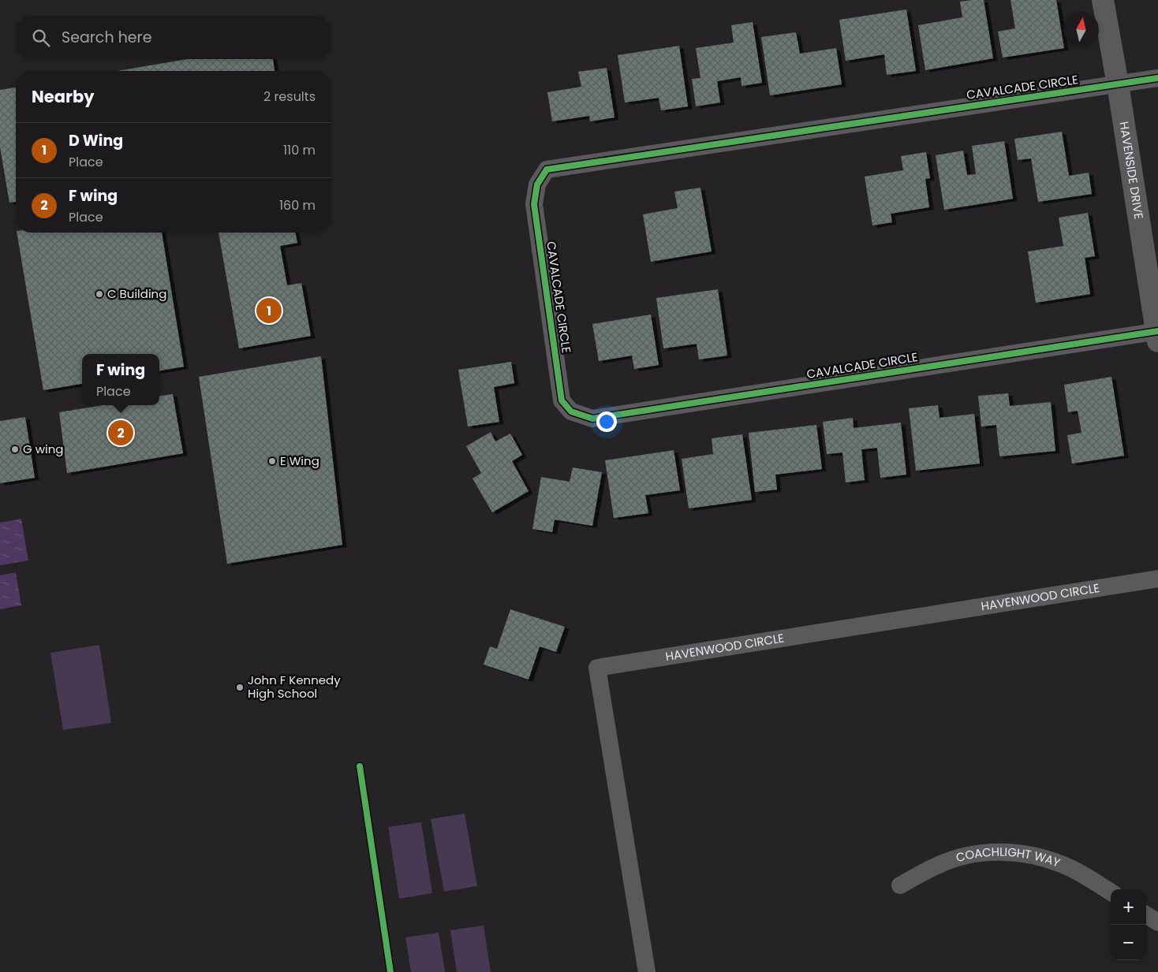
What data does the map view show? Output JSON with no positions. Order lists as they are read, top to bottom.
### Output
{
  "streets": {
    "street": [
      "CAVALCADE CIRCLE",
      "HAVENSIDE DRIVE",
      "HAVENWOOD CIRCLE",
      "COACHLIGHT WAY"
    ]
  },
  "crossings": [
    ["CAVALCADE CIRCLE", "HAVENSIDE DRIVE"]
  ],
  "places": [
    "C Building",
    "G wing",
    "E Wing",
    "John F Kennedy High School"
  ],
  "north": "top",
  "page": {
    "search": "Search here",
    "heading": ["Nearby", "2 results"],
    "list": [
      {
        "mark": "1",
        "name": "D Wing",
        "note": "Place",
        "value": "110 m"
      },
      {
        "mark": "2",
        "name": "F wing",
        "note": "Place",
        "value": "160 m"
      }
    ],
    "pins": ["1", "2"],
    "popup": ["F wing", "Place"],
    "map_buttons": ["+", "−"]
  }
}
